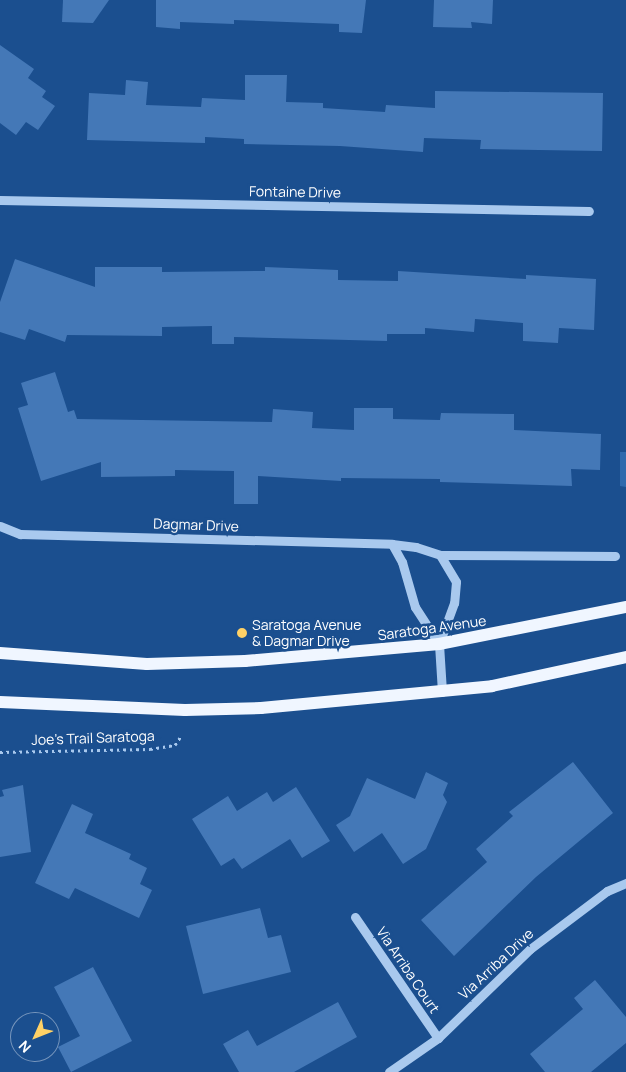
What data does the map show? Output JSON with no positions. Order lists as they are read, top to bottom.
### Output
{
  "streets": {
    "main road": ["Saratoga Avenue"],
    "street": [
      "Fontaine Drive",
      "Dagmar Drive",
      "Via Arriba Drive",
      "Via Arriba Court"
    ],
    "path": ["Joe's Trail Saratoga"]
  },
  "crossings": [
    ["Via Arriba Drive", "Via Arriba Court"]
  ],
  "places": ["Saratoga Avenue & Dagmar Drive"],
  "north": "bottom left"
}
